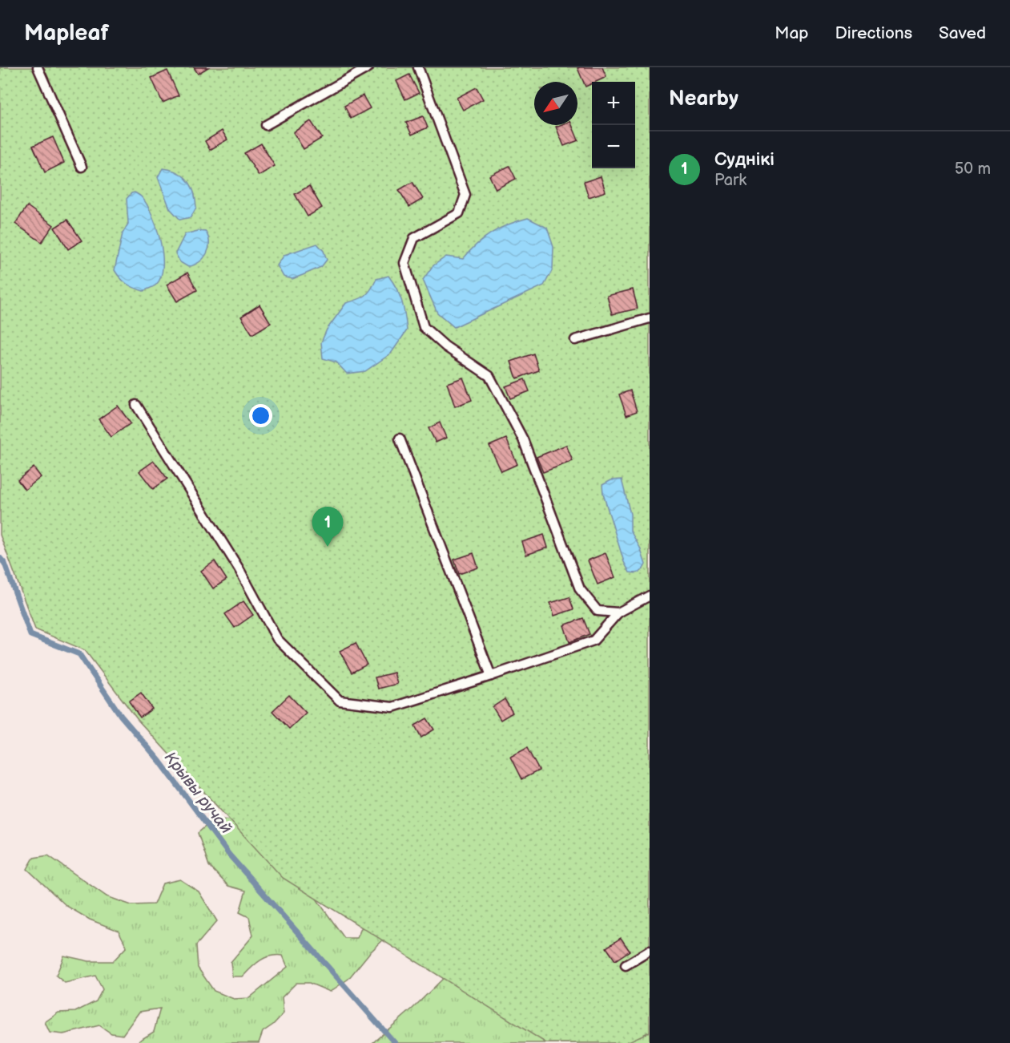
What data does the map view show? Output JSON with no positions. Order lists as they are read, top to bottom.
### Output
{
  "water": ["Крывы ручай"],
  "north": "bottom left",
  "page": {
    "header": "Mapleaf",
    "nav": ["Map", "Directions", "Saved"],
    "heading": "Nearby",
    "map_buttons": ["+", "−"],
    "list": [
      {
        "mark": "1",
        "name": "Суднікі",
        "note": "Park",
        "value": "50 m"
      }
    ],
    "pins": "1"
  }
}
